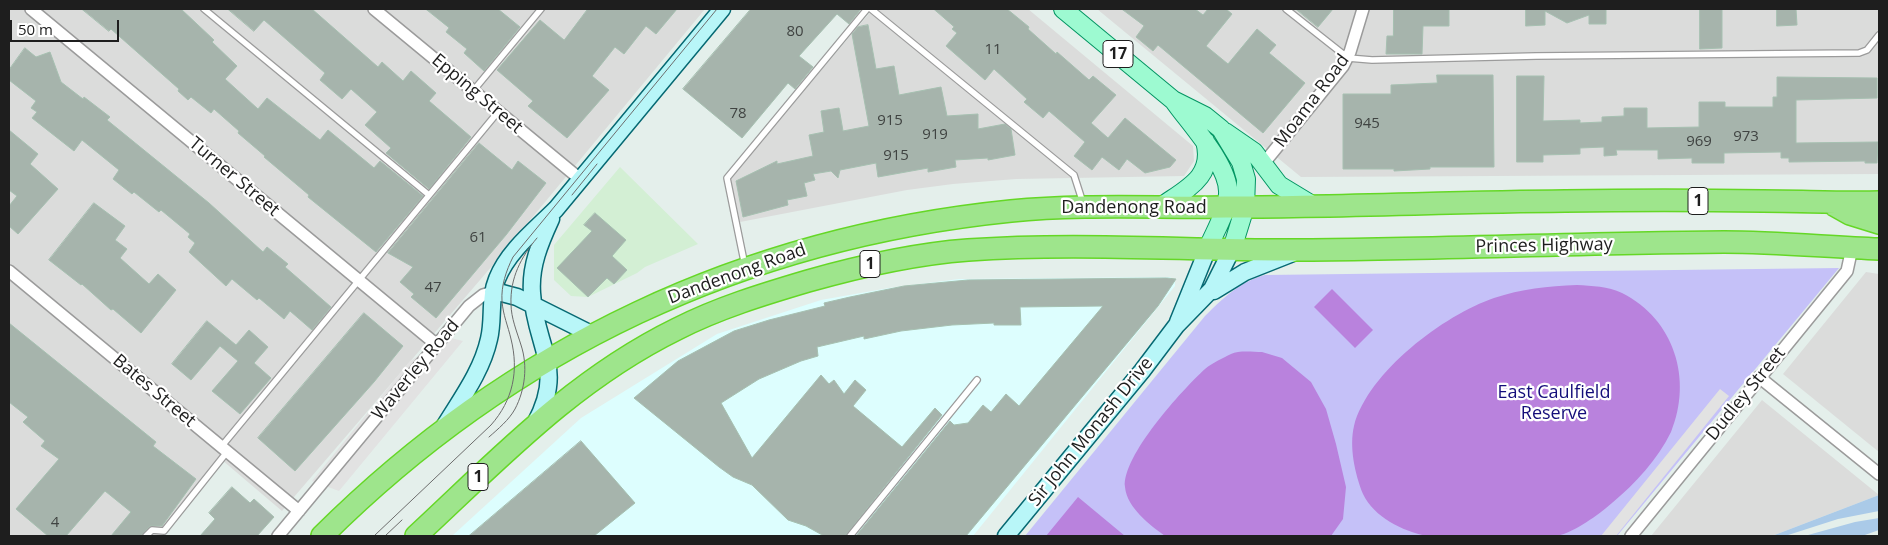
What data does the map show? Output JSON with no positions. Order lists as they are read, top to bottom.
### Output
{
  "streets": {
    "highway": ["1", "Dandenong Road", "Princes Highway"],
    "main road": ["17", "Sir John Monash Drive"],
    "street": [
      "Epping Street",
      "Moama Road",
      "Turner Street",
      "Waverley Road",
      "Bates Street",
      "Dudley Street"
    ]
  },
  "crossings": [
    ["17", "Moama Road"],
    ["17", "1"],
    ["17", "Dandenong Road"],
    ["17", "Princes Highway"],
    ["17", "Sir John Monash Drive"],
    ["Turner Street", "Waverley Road"],
    ["1", "Dandenong Road"],
    ["Dandenong Road", "Princes Highway"],
    ["Dandenong Road", "Sir John Monash Drive"],
    ["Princes Highway", "Dudley Street"],
    ["Princes Highway", "Sir John Monash Drive"],
    ["Waverley Road", "Bates Street"]
  ],
  "parks": ["East Caulfield Reserve"],
  "house_numbers": [
    "80",
    "11",
    "78",
    "915",
    "945",
    "919",
    "973",
    "969",
    "915",
    "61",
    "47",
    "4"
  ],
  "scale_bar": "50 m"
}
